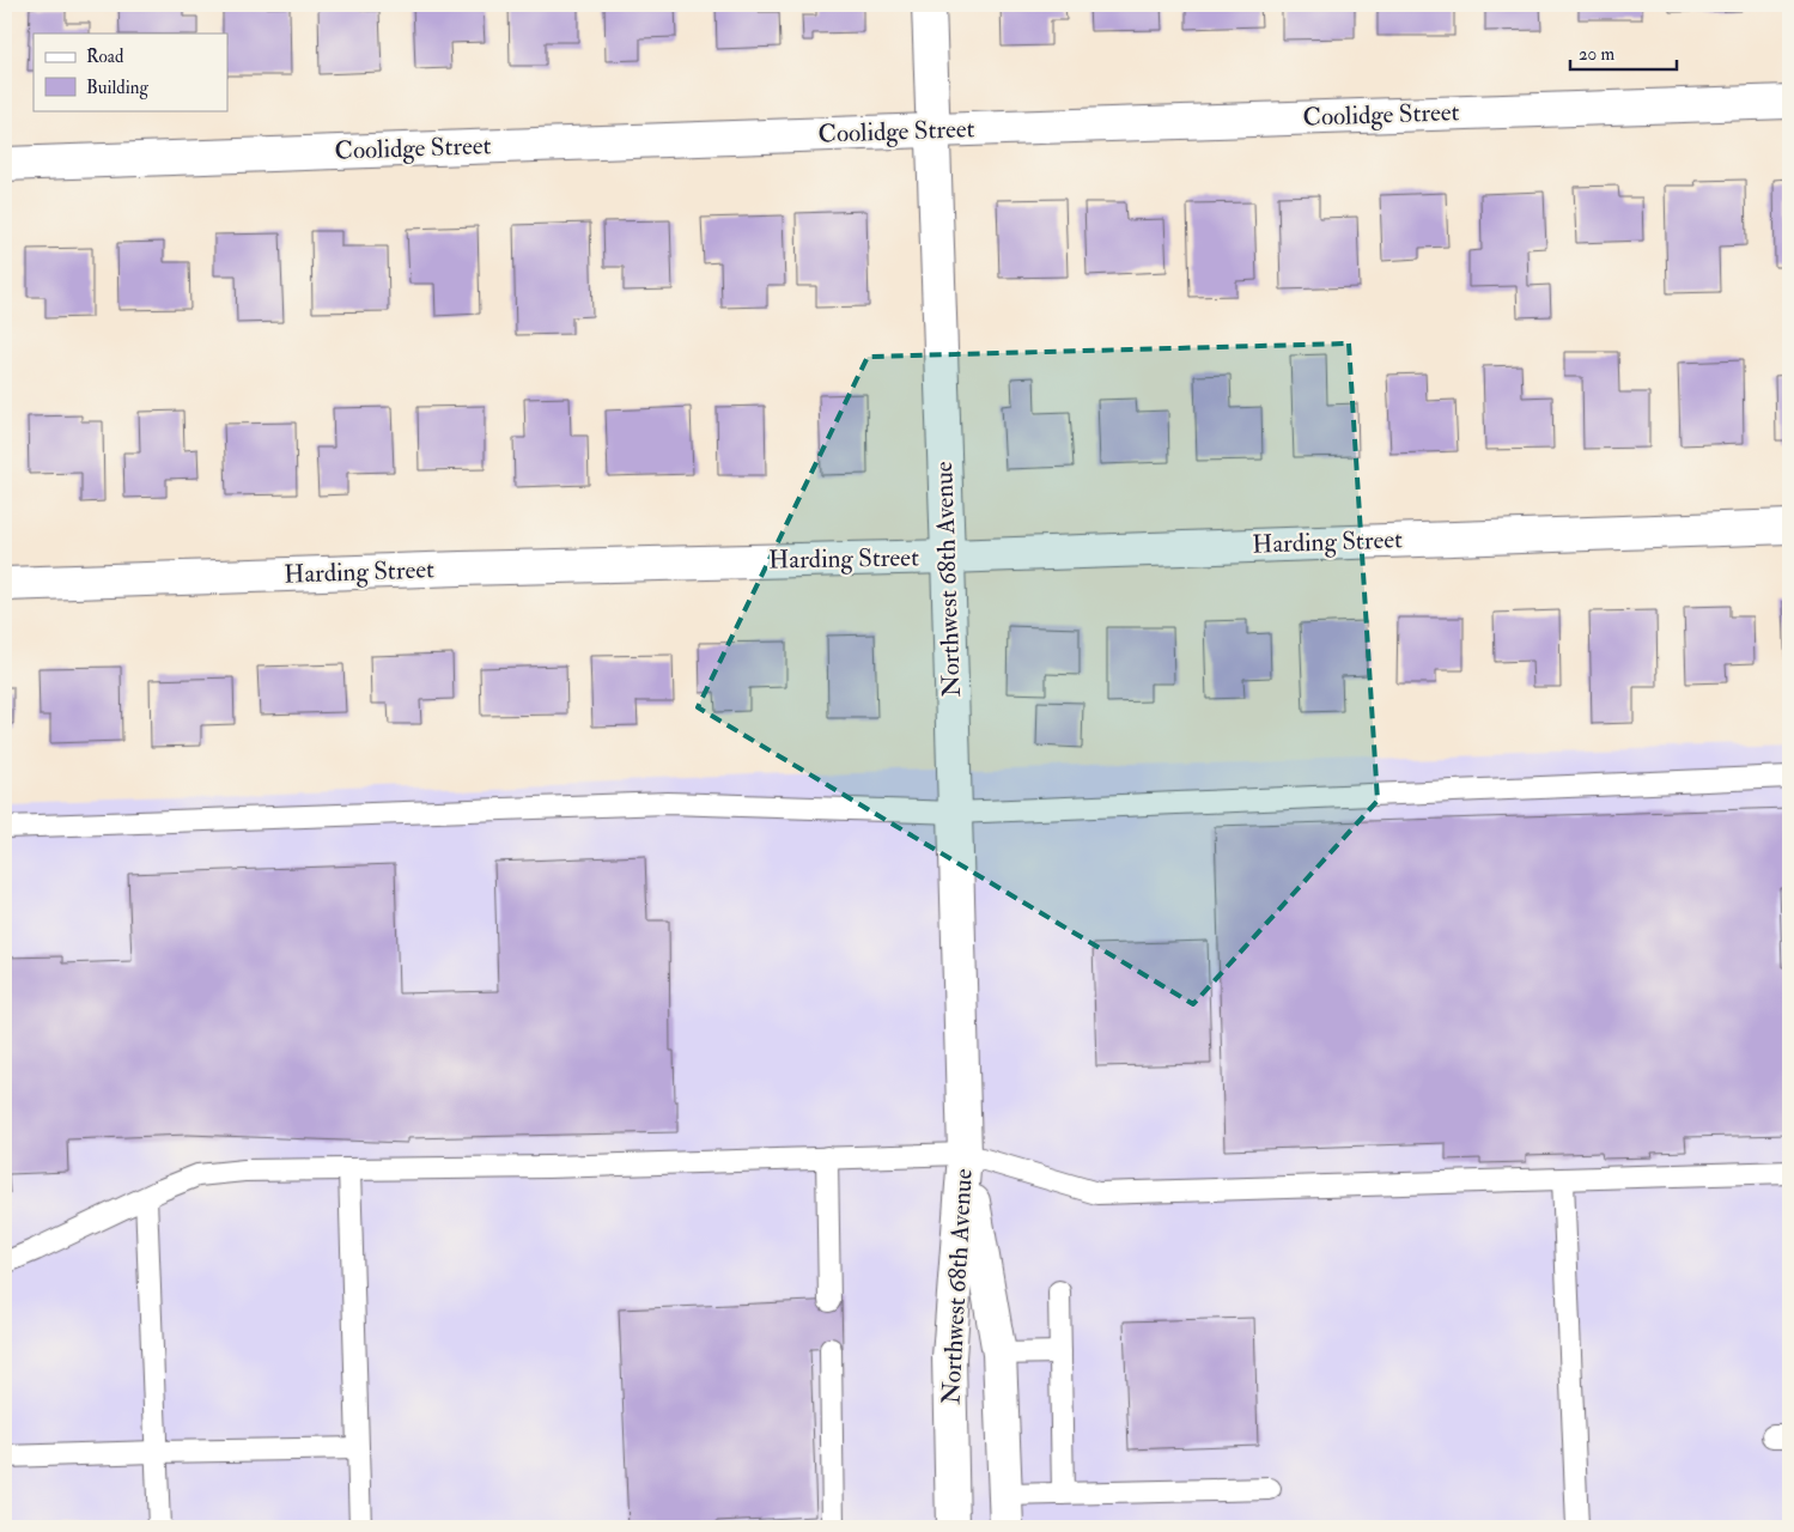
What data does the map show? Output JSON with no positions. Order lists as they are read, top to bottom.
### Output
{
  "streets": {
    "street": ["Coolidge Street", "Harding Street", "Northwest 68th Avenue"]
  },
  "crossings": [
    ["Coolidge Street", "Northwest 68th Avenue"],
    ["Harding Street", "Northwest 68th Avenue"]
  ],
  "legend": ["Road", "Building"],
  "scale_bar": "20 m"
}
